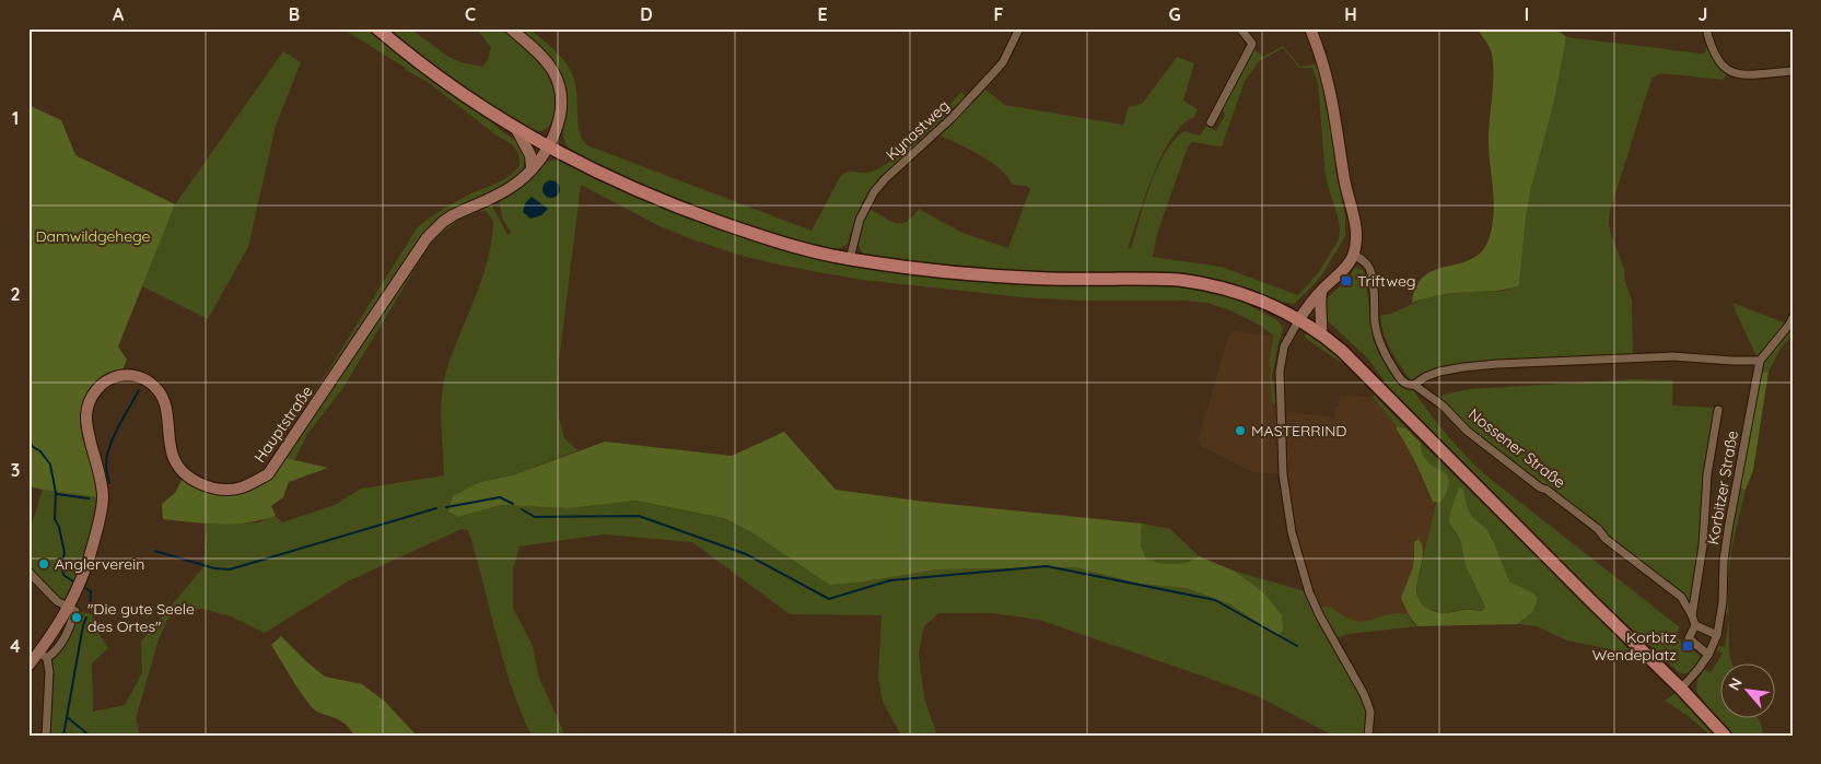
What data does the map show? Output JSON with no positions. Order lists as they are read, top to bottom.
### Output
{
  "streets": {
    "street": [
      "Kynastweg",
      "Hauptstraße",
      "Nossener Straße",
      "Korbitzer Straße"
    ]
  },
  "parks": ["Damwildgehege"],
  "places": {
    "transit": ["Triftweg", "Korbitz Wendeplatz"],
    "other": ["MASTERRIND", "Anglerverein", "\"Die gute Seele des Ortes\""]
  },
  "north": "top left",
  "grid": {
    "columns": [
      "A",
      "B",
      "C",
      "D",
      "E",
      "F",
      "G",
      "H",
      "I",
      "J"
    ],
    "rows": [
      "1",
      "2",
      "3",
      "4"
    ]
  }
}
